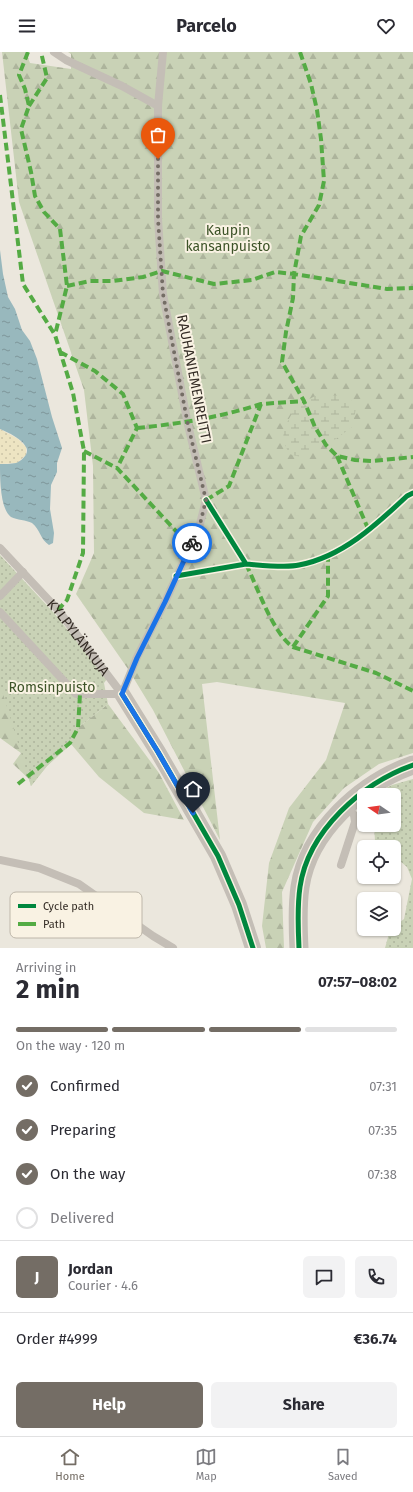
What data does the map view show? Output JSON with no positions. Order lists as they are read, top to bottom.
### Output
{
  "streets": {
    "street": ["KYLPYLÄNKUJA"],
    "lane": ["RAUHANIEMENREITTI"]
  },
  "crossings": [
    ["RAUHANIEMENREITTI", "KYLPYLÄNKUJA"]
  ],
  "parks": ["Kaupin kansanpuisto", "Romsinpuisto"],
  "legend": ["Cycle path", "Path"],
  "north": "left",
  "page": {
    "header": "Parcelo",
    "heading": ["2 min", "Arriving in", "07:57–08:02"],
    "panel": [
      "Jordan",
      "Courier · 4.6",
      "Order #4999",
      "€36.74"
    ],
    "bar": "On the way · 120 m",
    "list": [
      ["Confirmed", "07:31"],
      ["Preparing", "07:35"],
      ["On the way", "07:38"],
      "Delivered"
    ],
    "round": "J",
    "buttons": ["Help", "Share"],
    "tabs": ["Home", "Map", "Saved"]
  }
}
